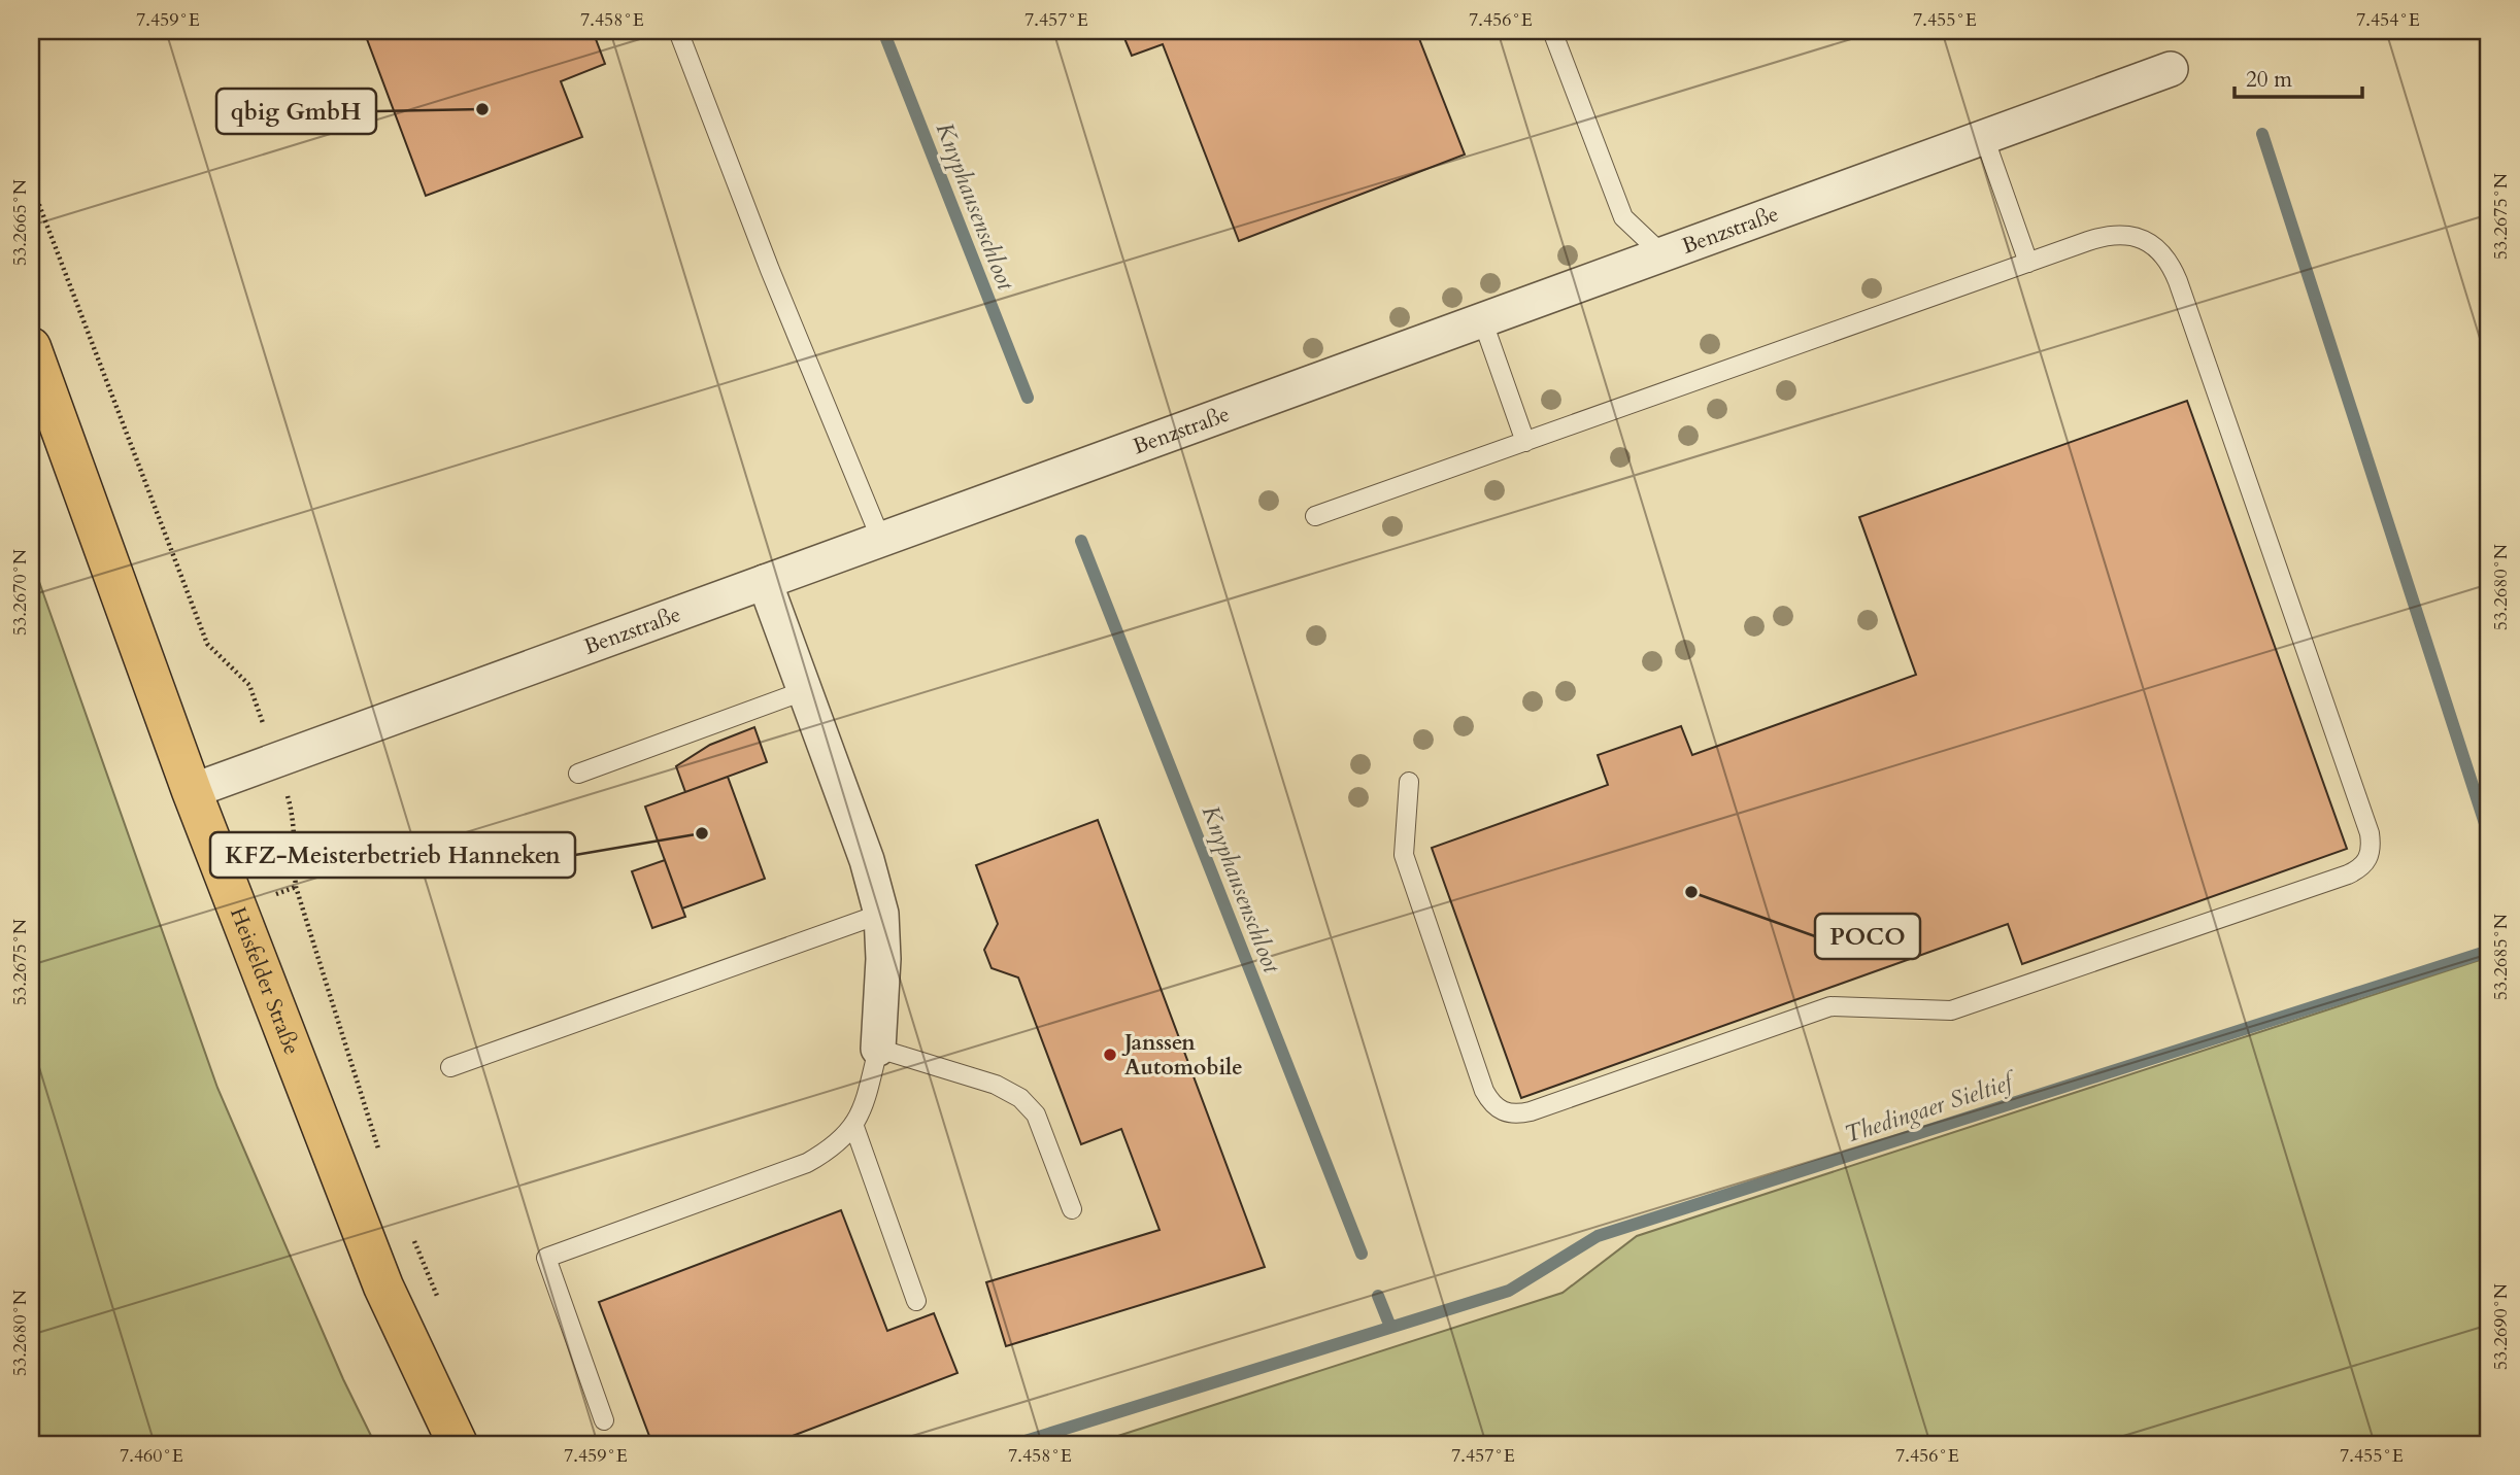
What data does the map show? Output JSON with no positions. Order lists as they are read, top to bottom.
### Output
{
  "streets": {
    "main road": ["Heisfelder Straße"],
    "street": ["Benzstraße"]
  },
  "crossings": [
    ["Benzstraße", "Heisfelder Straße"]
  ],
  "water": ["Knyphausenschloot", "Thedingaer Sieltief"],
  "places": [
    "qbig GmbH",
    "KFZ-Meisterbetrieb Hanneken",
    "POCO",
    "Janssen Automobile"
  ],
  "scale_bar": "20 m",
  "coordinates": [
    "7.459°E",
    "7.458°E",
    "7.457°E",
    "7.456°E",
    "7.455°E",
    "7.454°E",
    "53.2675°N",
    "53.2665°N",
    "53.2680°N",
    "53.2670°N",
    "53.2685°N",
    "53.2690°N",
    "7.460°E"
  ]
}
